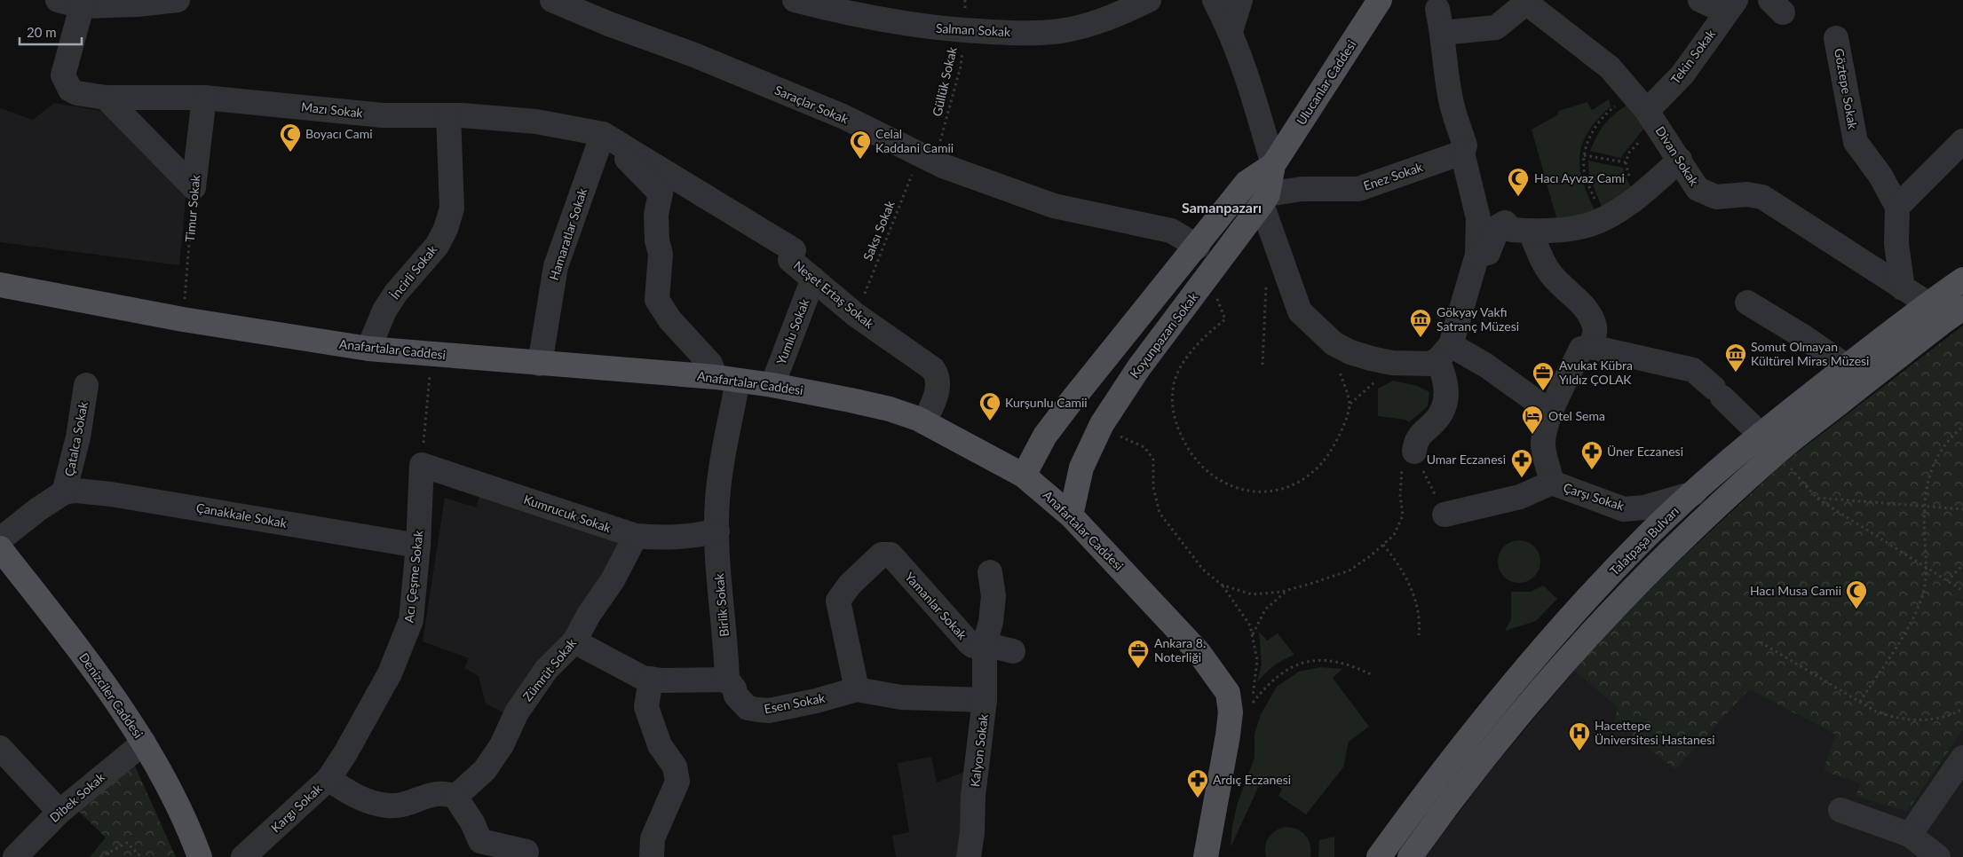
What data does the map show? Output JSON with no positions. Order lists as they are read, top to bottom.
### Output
{
  "streets": {
    "main road": [
      "Ulucanlar Caddesi",
      "Koyunpazarı Sokak",
      "Anafartalar Caddesi",
      "Talatpaşa Bulvarı",
      "Denizciler Caddesi"
    ],
    "street": [
      "Salman Sokak",
      "Tekin Sokak",
      "Göztepe Sokak",
      "Saraçlar Sokak",
      "Mazı Sokak",
      "Divan Sokak",
      "Enez Sokak",
      "Timur Sokak",
      "Hamaratlar Sokak",
      "İncirli Sokak",
      "Neşet Ertaş Sokak",
      "Yumlu Sokak",
      "Çatalca Sokak",
      "Çarşı Sokak",
      "Kumrucuk Sokak",
      "Çanakkale Sokak",
      "Acı Çeşme Sokak",
      "Birlik Sokak",
      "Yamanlar Sokak",
      "Zümrüt Sokak",
      "Esen Sokak",
      "Kalyon Sokak",
      "Dibek Sokak",
      "Kargı Sokak"
    ],
    "path": ["Güllük Sokak", "Saksı Sokak"]
  },
  "crossings": [
    ["Salman Sokak", "Güllük Sokak"],
    ["Tekin Sokak", "Divan Sokak"],
    ["Güllük Sokak", "Saraçlar Sokak"],
    ["Güllük Sokak", "Saksı Sokak"],
    ["Ulucanlar Caddesi", "Koyunpazarı Sokak"],
    ["Saraçlar Sokak", "Saksı Sokak"],
    ["Mazı Sokak", "Timur Sokak"],
    ["Mazı Sokak", "Hamaratlar Sokak"],
    ["Mazı Sokak", "İncirli Sokak"],
    ["Mazı Sokak", "Neşet Ertaş Sokak"],
    ["Divan Sokak", "Talatpaşa Bulvarı"],
    ["Enez Sokak", "Koyunpazarı Sokak"],
    ["Timur Sokak", "Anafartalar Caddesi"],
    ["Saksı Sokak", "Neşet Ertaş Sokak"],
    ["Hamaratlar Sokak", "Neşet Ertaş Sokak"],
    ["Hamaratlar Sokak", "Anafartalar Caddesi"],
    ["İncirli Sokak", "Anafartalar Caddesi"],
    ["Neşet Ertaş Sokak", "Yumlu Sokak"],
    ["Neşet Ertaş Sokak", "Anafartalar Caddesi"],
    ["Yumlu Sokak", "Anafartalar Caddesi"],
    ["Koyunpazarı Sokak", "Anafartalar Caddesi"],
    ["Anafartalar Caddesi", "Birlik Sokak"],
    ["Çatalca Sokak", "Çanakkale Sokak"],
    ["Çarşı Sokak", "Talatpaşa Bulvarı"],
    ["Kumrucuk Sokak", "Acı Çeşme Sokak"],
    ["Kumrucuk Sokak", "Birlik Sokak"],
    ["Kumrucuk Sokak", "Zümrüt Sokak"],
    ["Çanakkale Sokak", "Acı Çeşme Sokak"],
    ["Acı Çeşme Sokak", "Kargı Sokak"],
    ["Birlik Sokak", "Esen Sokak"],
    ["Yamanlar Sokak", "Esen Sokak"],
    ["Yamanlar Sokak", "Kalyon Sokak"],
    ["Zümrüt Sokak", "Kargı Sokak"],
    ["Denizciler Caddesi", "Dibek Sokak"],
    ["Esen Sokak", "Kalyon Sokak"]
  ],
  "districts": ["Samanpazarı"],
  "places": {
    "mosque": [
      "Boyacı Cami",
      "Celal Kaddani Camii",
      "Hacı Ayvaz Cami",
      "Kurşunlu Camii",
      "Hacı Musa Camii"
    ],
    "museum": ["Gökyay Vakfı Satranç Müzesi", "Somut Olmayan Kültürel Miras Müzesi"],
    "office": ["Avukat Kübra Yıldız ÇOLAK", "Ankara 8. Noterliği"],
    "hotel": ["Otel Sema"],
    "pharmacy": ["Üner Eczanesi", "Umar Eczanesi", "Ardıç Eczanesi"],
    "hospital": ["Hacettepe Üniversitesi Hastanesi"]
  },
  "scale_bar": "20 m"
}
